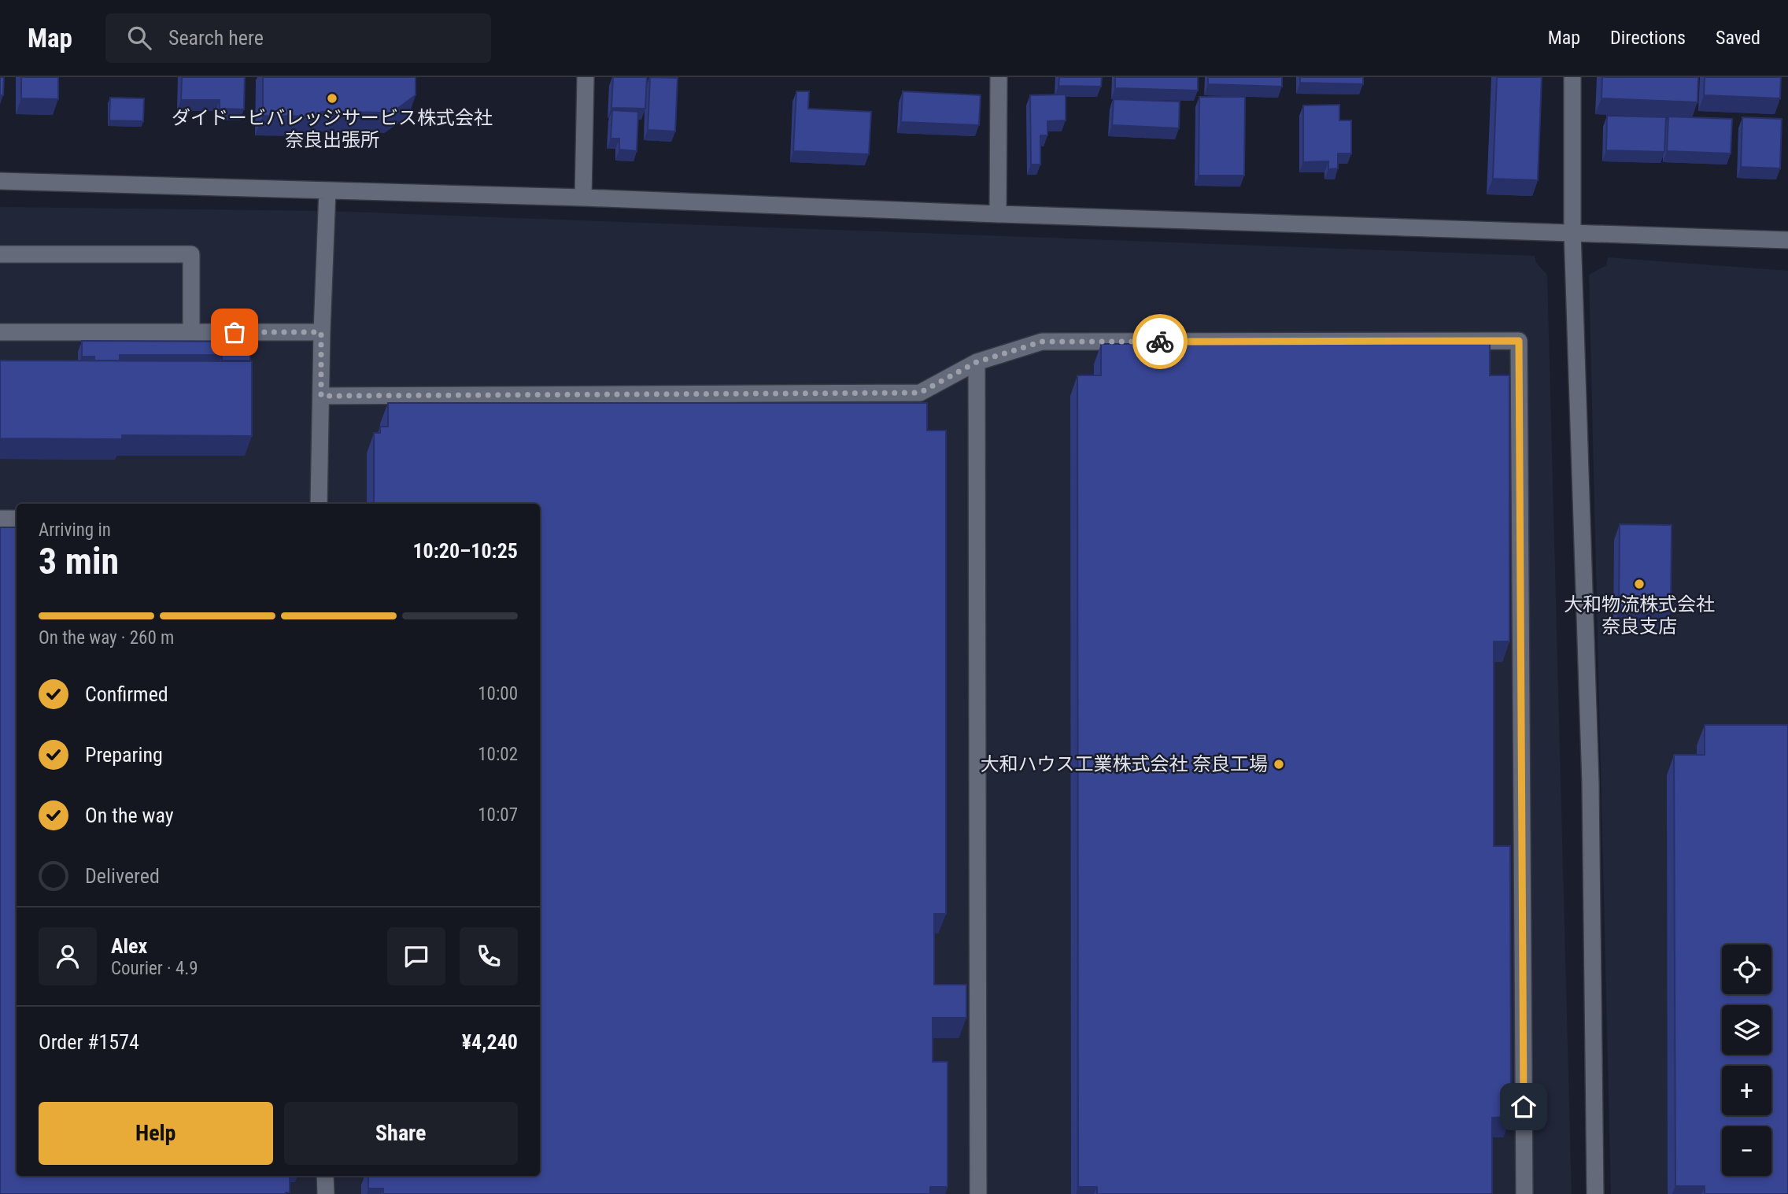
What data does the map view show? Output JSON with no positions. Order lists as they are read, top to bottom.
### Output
{
  "places": ["ダイドービバレッジサービス株式会社 奈良出張所", "大和物流株式会社 奈良支店", "大和ハウス工業株式会社 奈良工場"],
  "page": {
    "header": "Map",
    "search": "Search here",
    "nav": ["Map", "Directions", "Saved"],
    "heading": ["3 min", "Arriving in", "10:20–10:25"],
    "panel": [
      "Alex",
      "Courier · 4.9",
      "Order #1574",
      "¥4,240"
    ],
    "bar": "On the way · 260 m",
    "list": [
      ["Confirmed", "10:00"],
      ["Preparing", "10:02"],
      ["On the way", "10:07"],
      "Delivered"
    ],
    "map_buttons": ["+", "−"],
    "buttons": ["Help", "Share"]
  }
}
